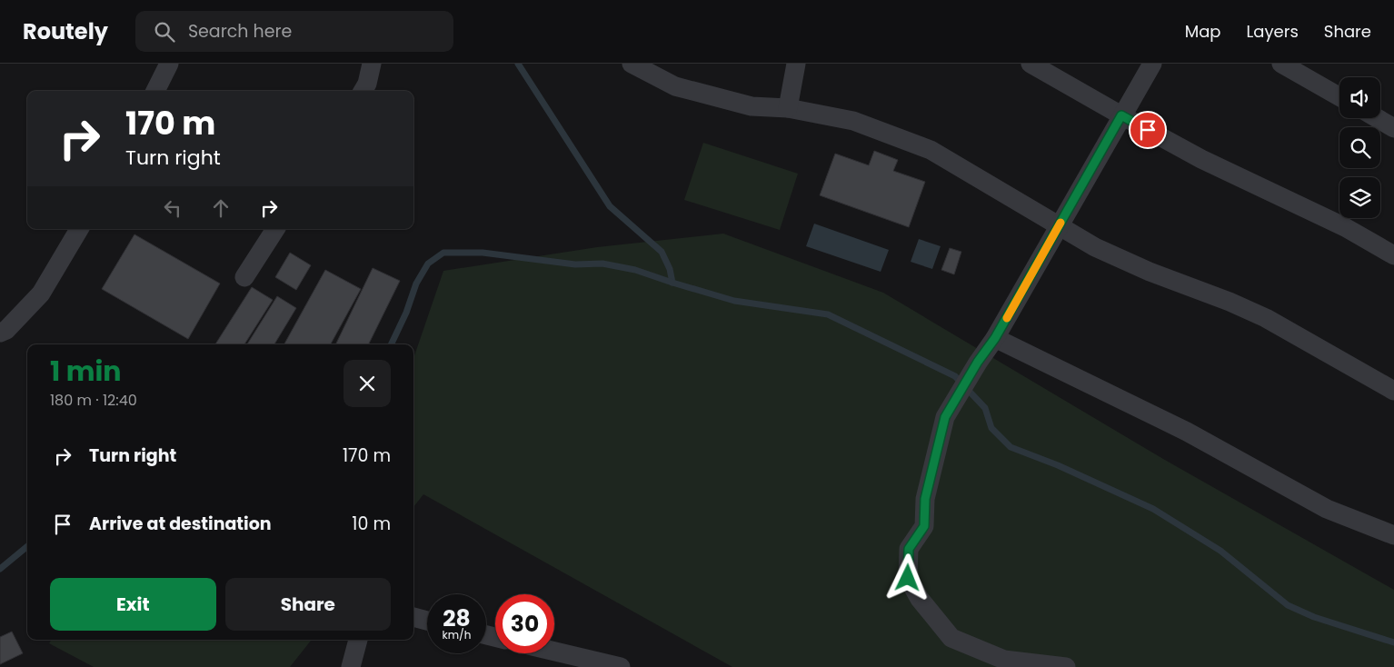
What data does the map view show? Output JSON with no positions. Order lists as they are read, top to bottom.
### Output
{
  "page": {
    "header": "Routely",
    "search": "Search here",
    "nav": ["Map", "Layers", "Share"],
    "turn": ["170 m", "Turn right"],
    "heading": ["1 min", "180 m · 12:40"],
    "list": [
      {
        "name": "Turn right",
        "value": "170 m"
      },
      {
        "name": "Arrive at destination",
        "value": "10 m"
      }
    ],
    "buttons": ["Exit", "Share"],
    "speed": "28 km/h",
    "limit": "30"
  }
}
